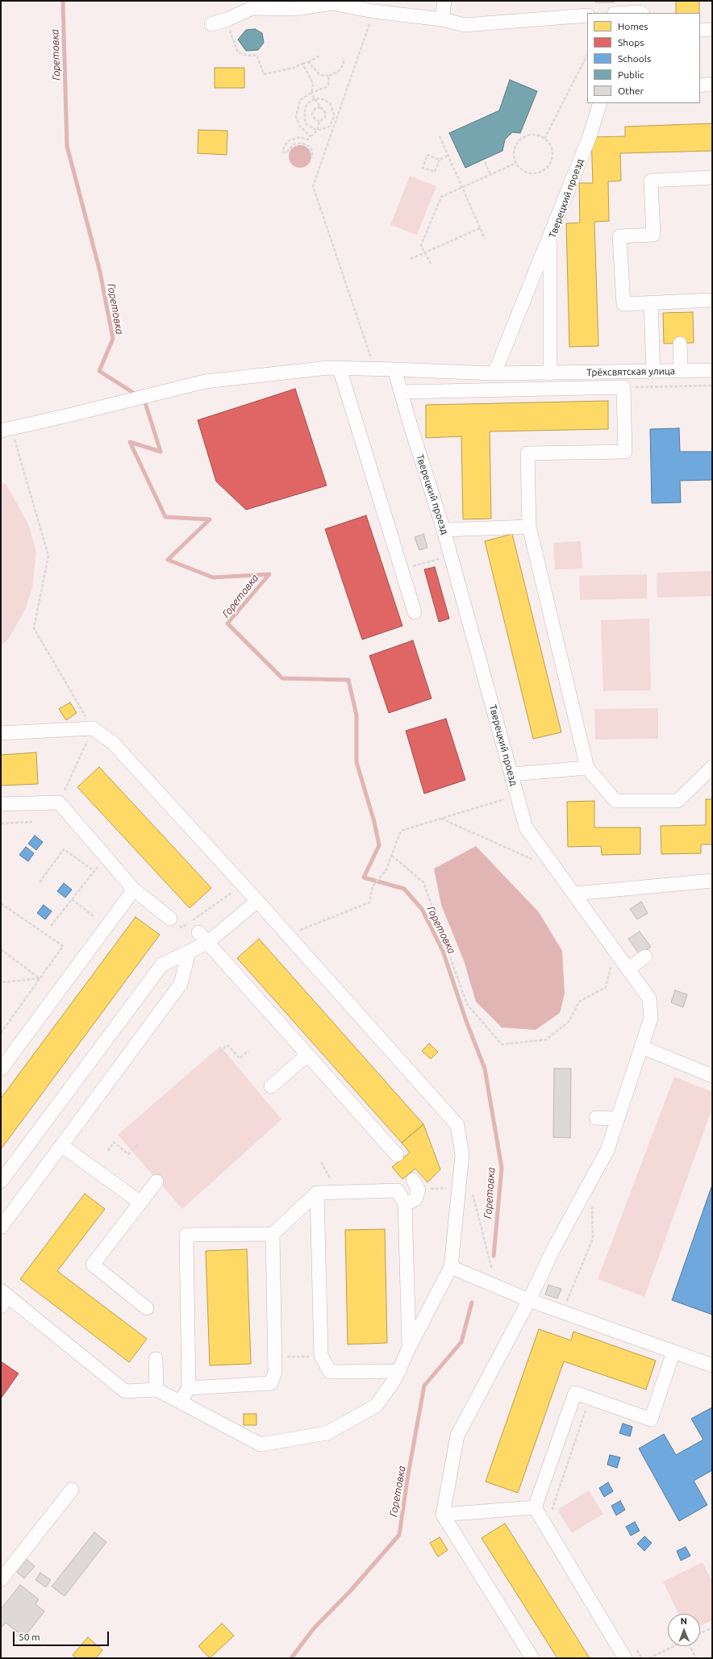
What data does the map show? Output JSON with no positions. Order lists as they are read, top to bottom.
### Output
{
  "streets": {
    "lane": ["Тверецкий проезд", "Трёхсвятская улица"]
  },
  "crossings": [
    ["Тверецкий проезд", "Трёхсвятская улица"]
  ],
  "water": ["Горетовка"],
  "legend": [
    "Homes",
    "Shops",
    "Schools",
    "Public",
    "Other"
  ],
  "scale_bar": "50 m",
  "north": "top"
}
